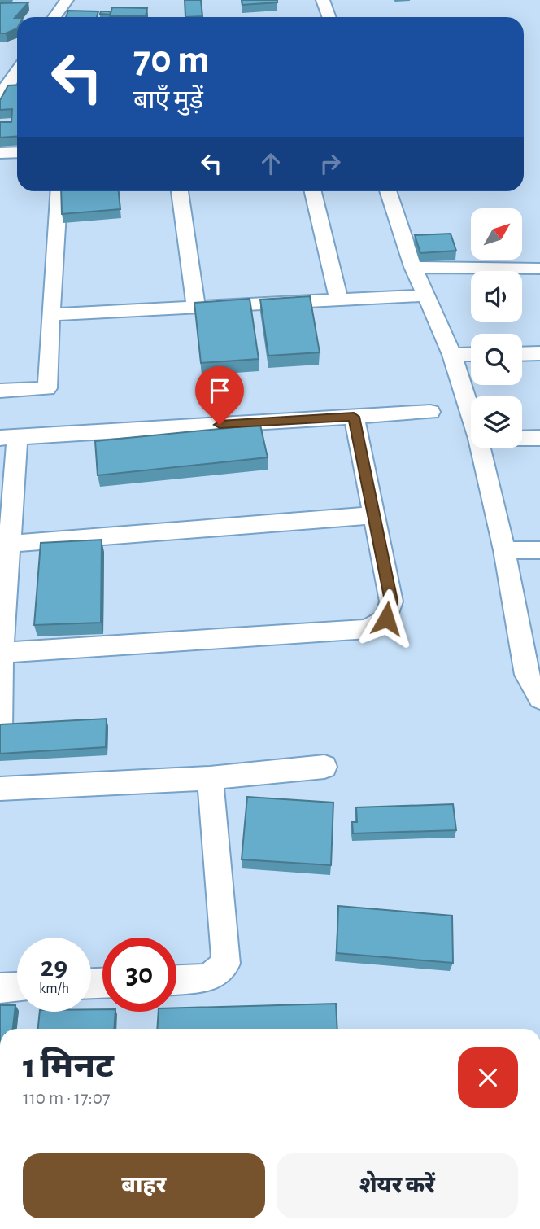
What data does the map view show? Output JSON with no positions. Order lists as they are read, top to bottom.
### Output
{
  "north": "top right",
  "page": {
    "turn": ["70 m", "बाएँ मुड़ें"],
    "speed": "29 km/h",
    "limit": "30",
    "heading": ["1 मिनट", "110 m · 17:07"],
    "buttons": ["बाहर", "शेयर करें"]
  }
}
